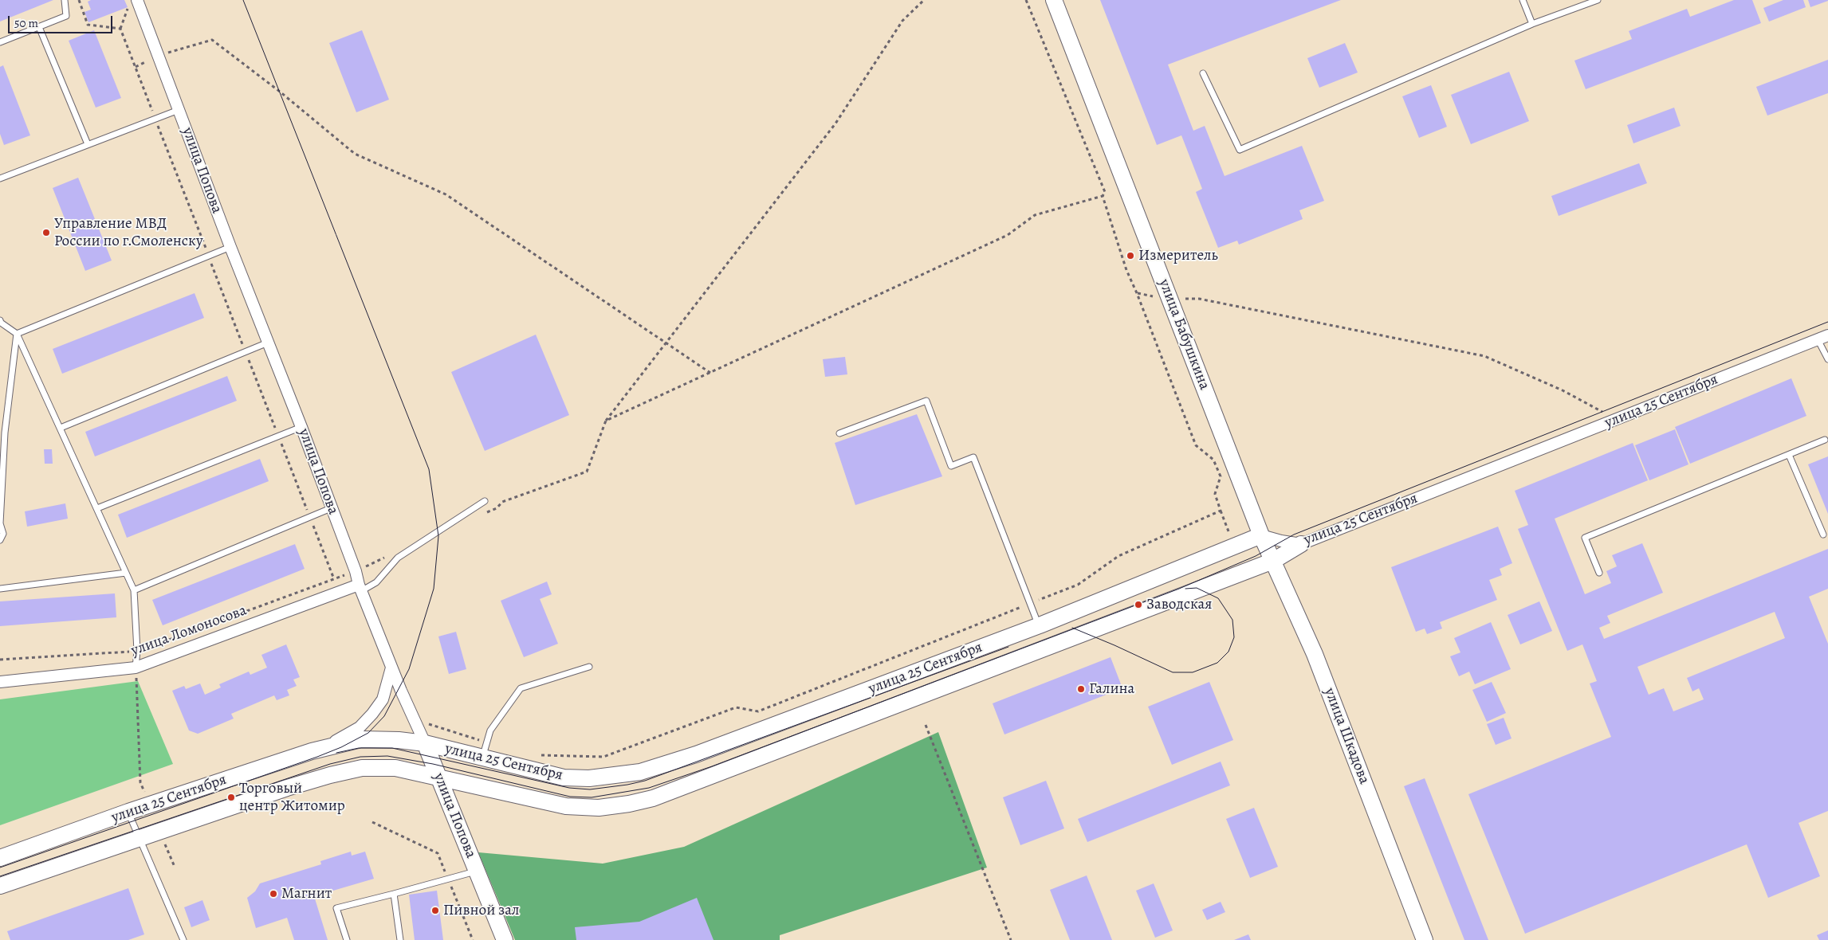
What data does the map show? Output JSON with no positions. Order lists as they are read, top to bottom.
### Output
{
  "streets": {
    "main road": [
      "улица Попова",
      "улица Бабушкина",
      "улица 25 Сентября",
      "улица Шкадова"
    ],
    "street": ["улица Ломоносова"]
  },
  "crossings": [
    ["улица Попова", "улица 25 Сентября"],
    ["улица Попова", "улица Ломоносова"],
    ["улица Бабушкина", "улица 25 Сентября"],
    ["улица Бабушкина", "улица Шкадова"],
    ["улица 25 Сентября", "улица Шкадова"]
  ],
  "places": [
    "Управление МВД России по г.Смоленску",
    "Измеритель",
    "Заводская",
    "Галина",
    "Торговый центр Житомир",
    "Магнит",
    "Пивной зал"
  ],
  "scale_bar": "50 m"
}
